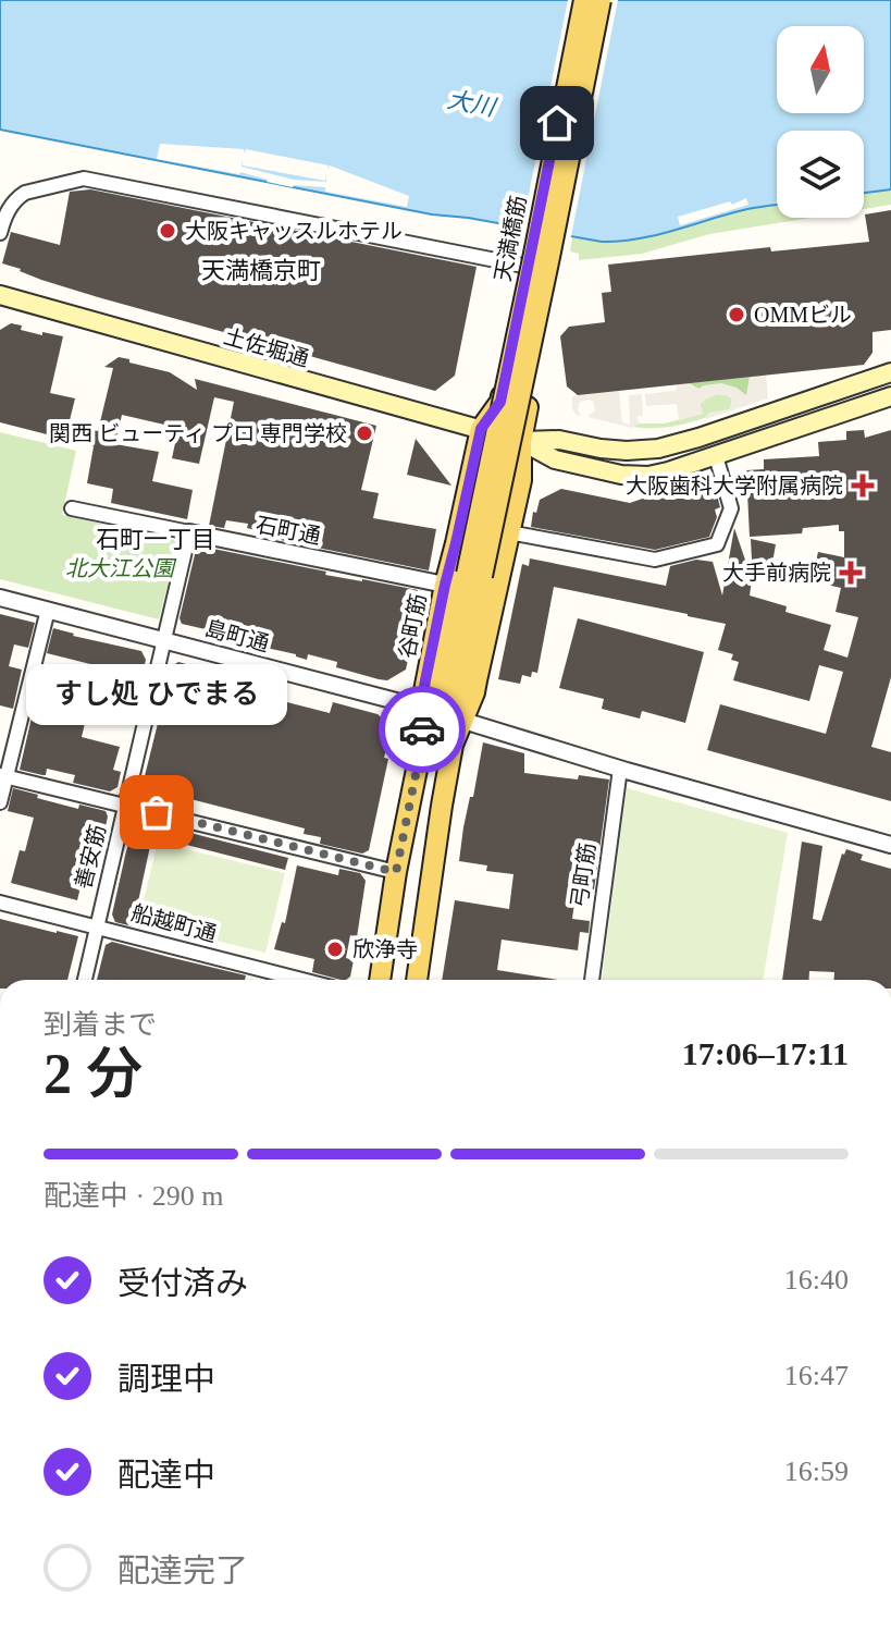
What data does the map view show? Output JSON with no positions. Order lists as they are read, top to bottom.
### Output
{
  "streets": {
    "main road": ["天満橋筋", "土佐堀通", "谷町筋"],
    "street": [
      "石町通",
      "島町通",
      "善安筋",
      "弓町筋",
      "船越町通"
    ]
  },
  "crossings": [
    ["天満橋筋", "土佐堀通"],
    ["天満橋筋", "谷町筋"],
    ["天満橋筋", "島町通"],
    ["土佐堀通", "谷町筋"],
    ["石町通", "谷町筋"],
    ["石町通", "善安筋"],
    ["谷町筋", "島町通"],
    ["島町通", "善安筋"],
    ["島町通", "弓町筋"],
    ["善安筋", "船越町通"]
  ],
  "districts": ["天満橋京町", "石町一丁目"],
  "water": ["大川"],
  "parks": ["北大江公園"],
  "places": {
    "other": [
      "大阪キャッスルホテル",
      "OMMビル",
      "関西 ビューティ プロ 専門学校",
      "すし処 ひでまる",
      "欣浄寺"
    ],
    "health": ["大阪歯科大学附属病院", "大手前病院"]
  },
  "north": "top",
  "page": {
    "bubble": "すし処 ひでまる",
    "heading": ["2 分", "到着まで", "17:06–17:11"],
    "bar": "配達中 · 290 m",
    "list": [
      ["受付済み", "16:40"],
      ["調理中", "16:47"],
      ["配達中", "16:59"],
      "配達完了"
    ]
  }
}
